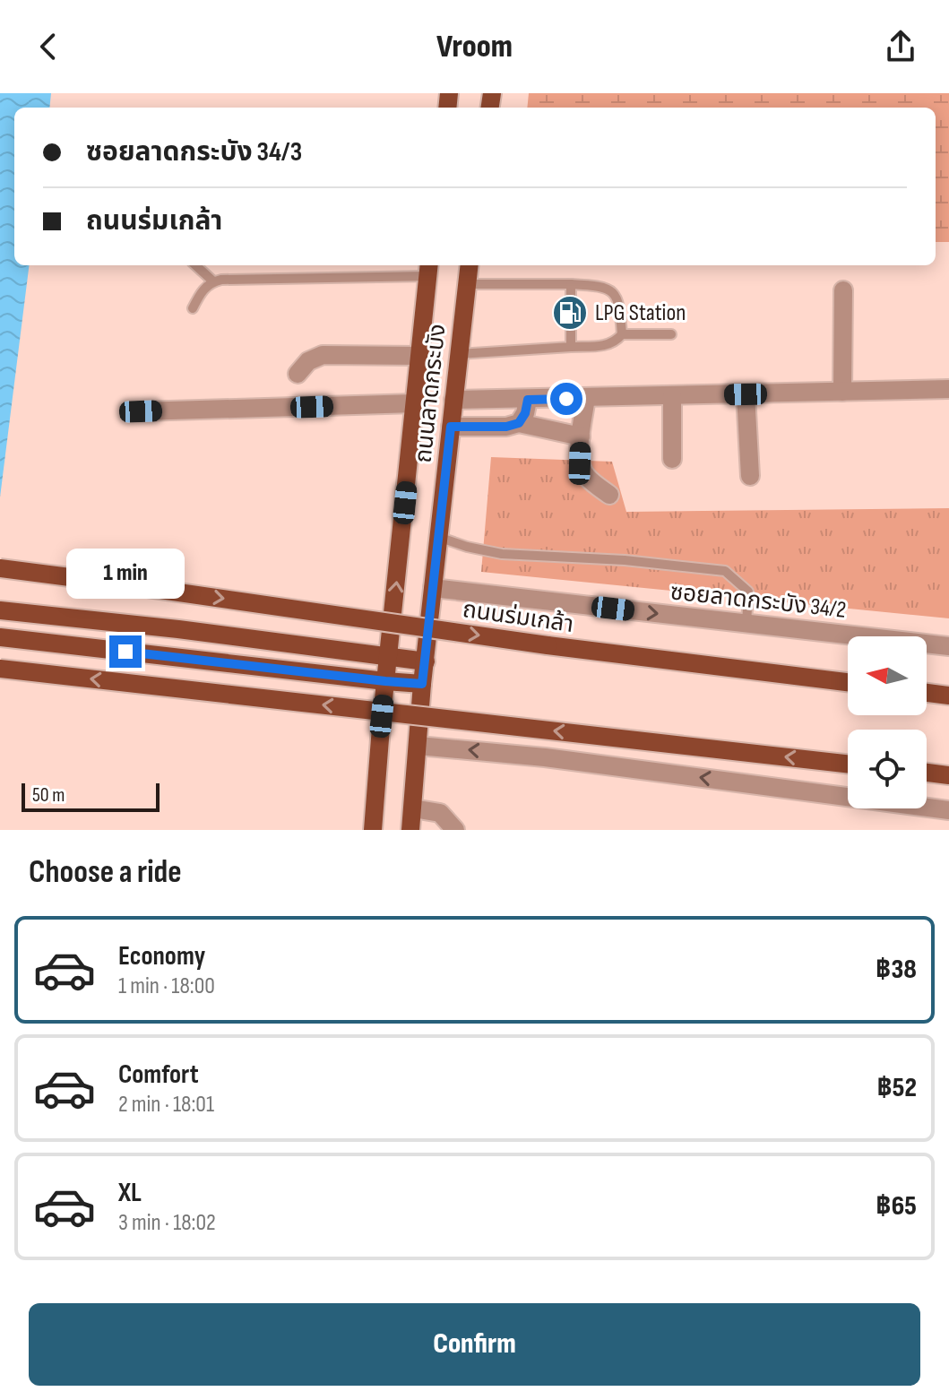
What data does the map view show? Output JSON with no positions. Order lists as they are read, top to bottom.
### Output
{
  "streets": {
    "main road": ["ถนนลาดกระบัง", "ถนนร่มเกล้า"],
    "street": ["ซอยลาดกระบัง 34/2"]
  },
  "crossings": [
    ["ถนนลาดกระบัง", "ซอยลาดกระบัง 34/2"]
  ],
  "places": {
    "fuel station": ["LPG Station"]
  },
  "scale_bar": "50 m",
  "north": "left",
  "page": {
    "header": "Vroom",
    "banner": ["ซอยลาดกระบัง 34/3", "ถนนร่มเกล้า"],
    "bubble": "1 min",
    "scale": "50 m",
    "heading": "Choose a ride",
    "list": [
      {
        "name": "Economy",
        "note": "1 min · 18:00",
        "value": "฿38"
      },
      {
        "name": "Comfort",
        "note": "2 min · 18:01",
        "value": "฿52"
      },
      {
        "name": "XL",
        "note": "3 min · 18:02",
        "value": "฿65"
      }
    ],
    "buttons": "Confirm"
  }
}
